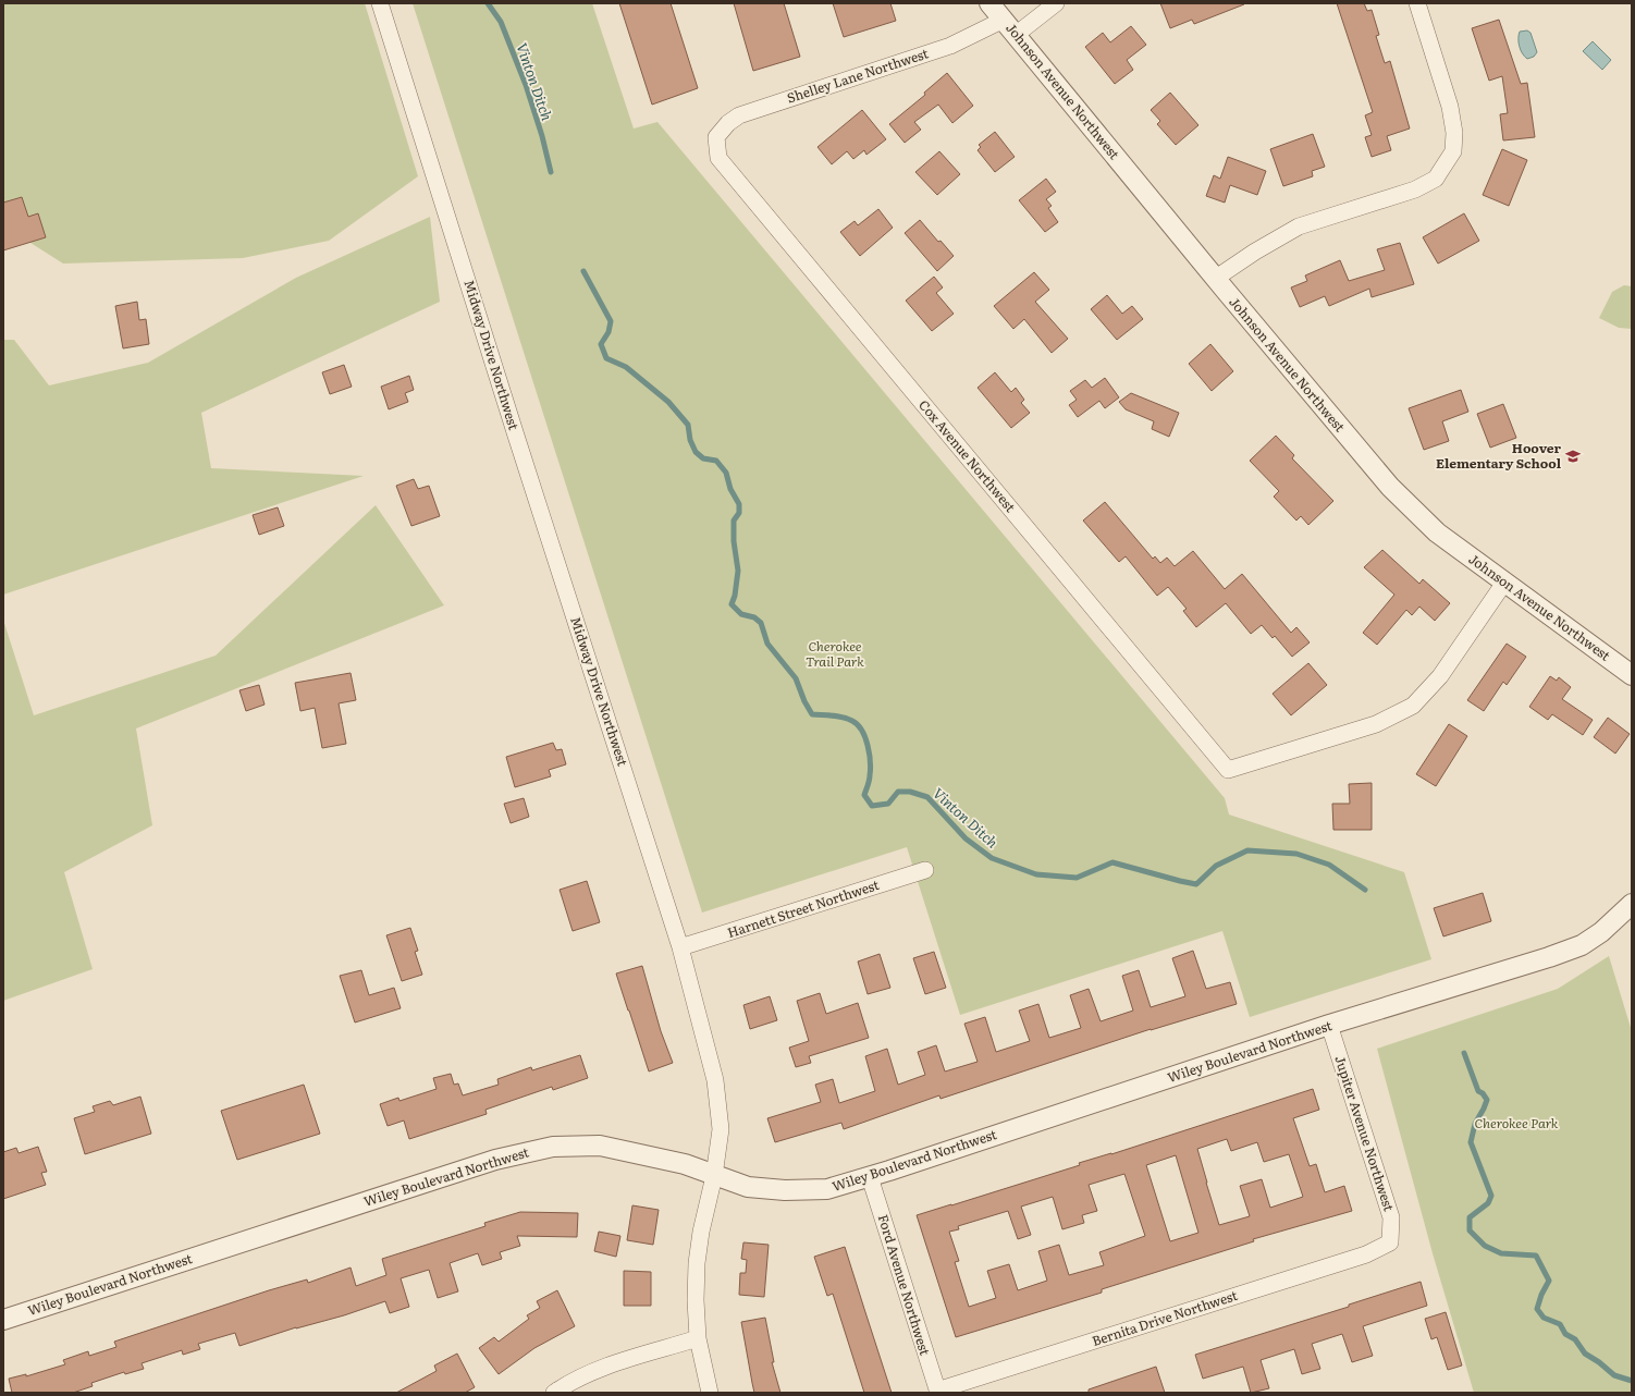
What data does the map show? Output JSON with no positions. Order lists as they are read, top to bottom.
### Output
{
  "streets": {
    "street": [
      "Shelley Lane Northwest",
      "Johnson Avenue Northwest",
      "Midway Drive Northwest",
      "Cox Avenue Northwest",
      "Harnett Street Northwest",
      "Wiley Boulevard Northwest",
      "Jupiter Avenue Northwest",
      "Ford Avenue Northwest",
      "Bernita Drive Northwest"
    ]
  },
  "crossings": [
    ["Shelley Lane Northwest", "Johnson Avenue Northwest"],
    ["Shelley Lane Northwest", "Cox Avenue Northwest"],
    ["Johnson Avenue Northwest", "Cox Avenue Northwest"],
    ["Midway Drive Northwest", "Harnett Street Northwest"],
    ["Midway Drive Northwest", "Wiley Boulevard Northwest"],
    ["Wiley Boulevard Northwest", "Jupiter Avenue Northwest"],
    ["Wiley Boulevard Northwest", "Ford Avenue Northwest"],
    ["Jupiter Avenue Northwest", "Bernita Drive Northwest"],
    ["Ford Avenue Northwest", "Bernita Drive Northwest"]
  ],
  "water": ["Vinton Ditch"],
  "parks": ["Cherokee Trail Park", "Cherokee Park"],
  "places": {
    "school or university": ["Hoover Elementary School"]
  }
}
